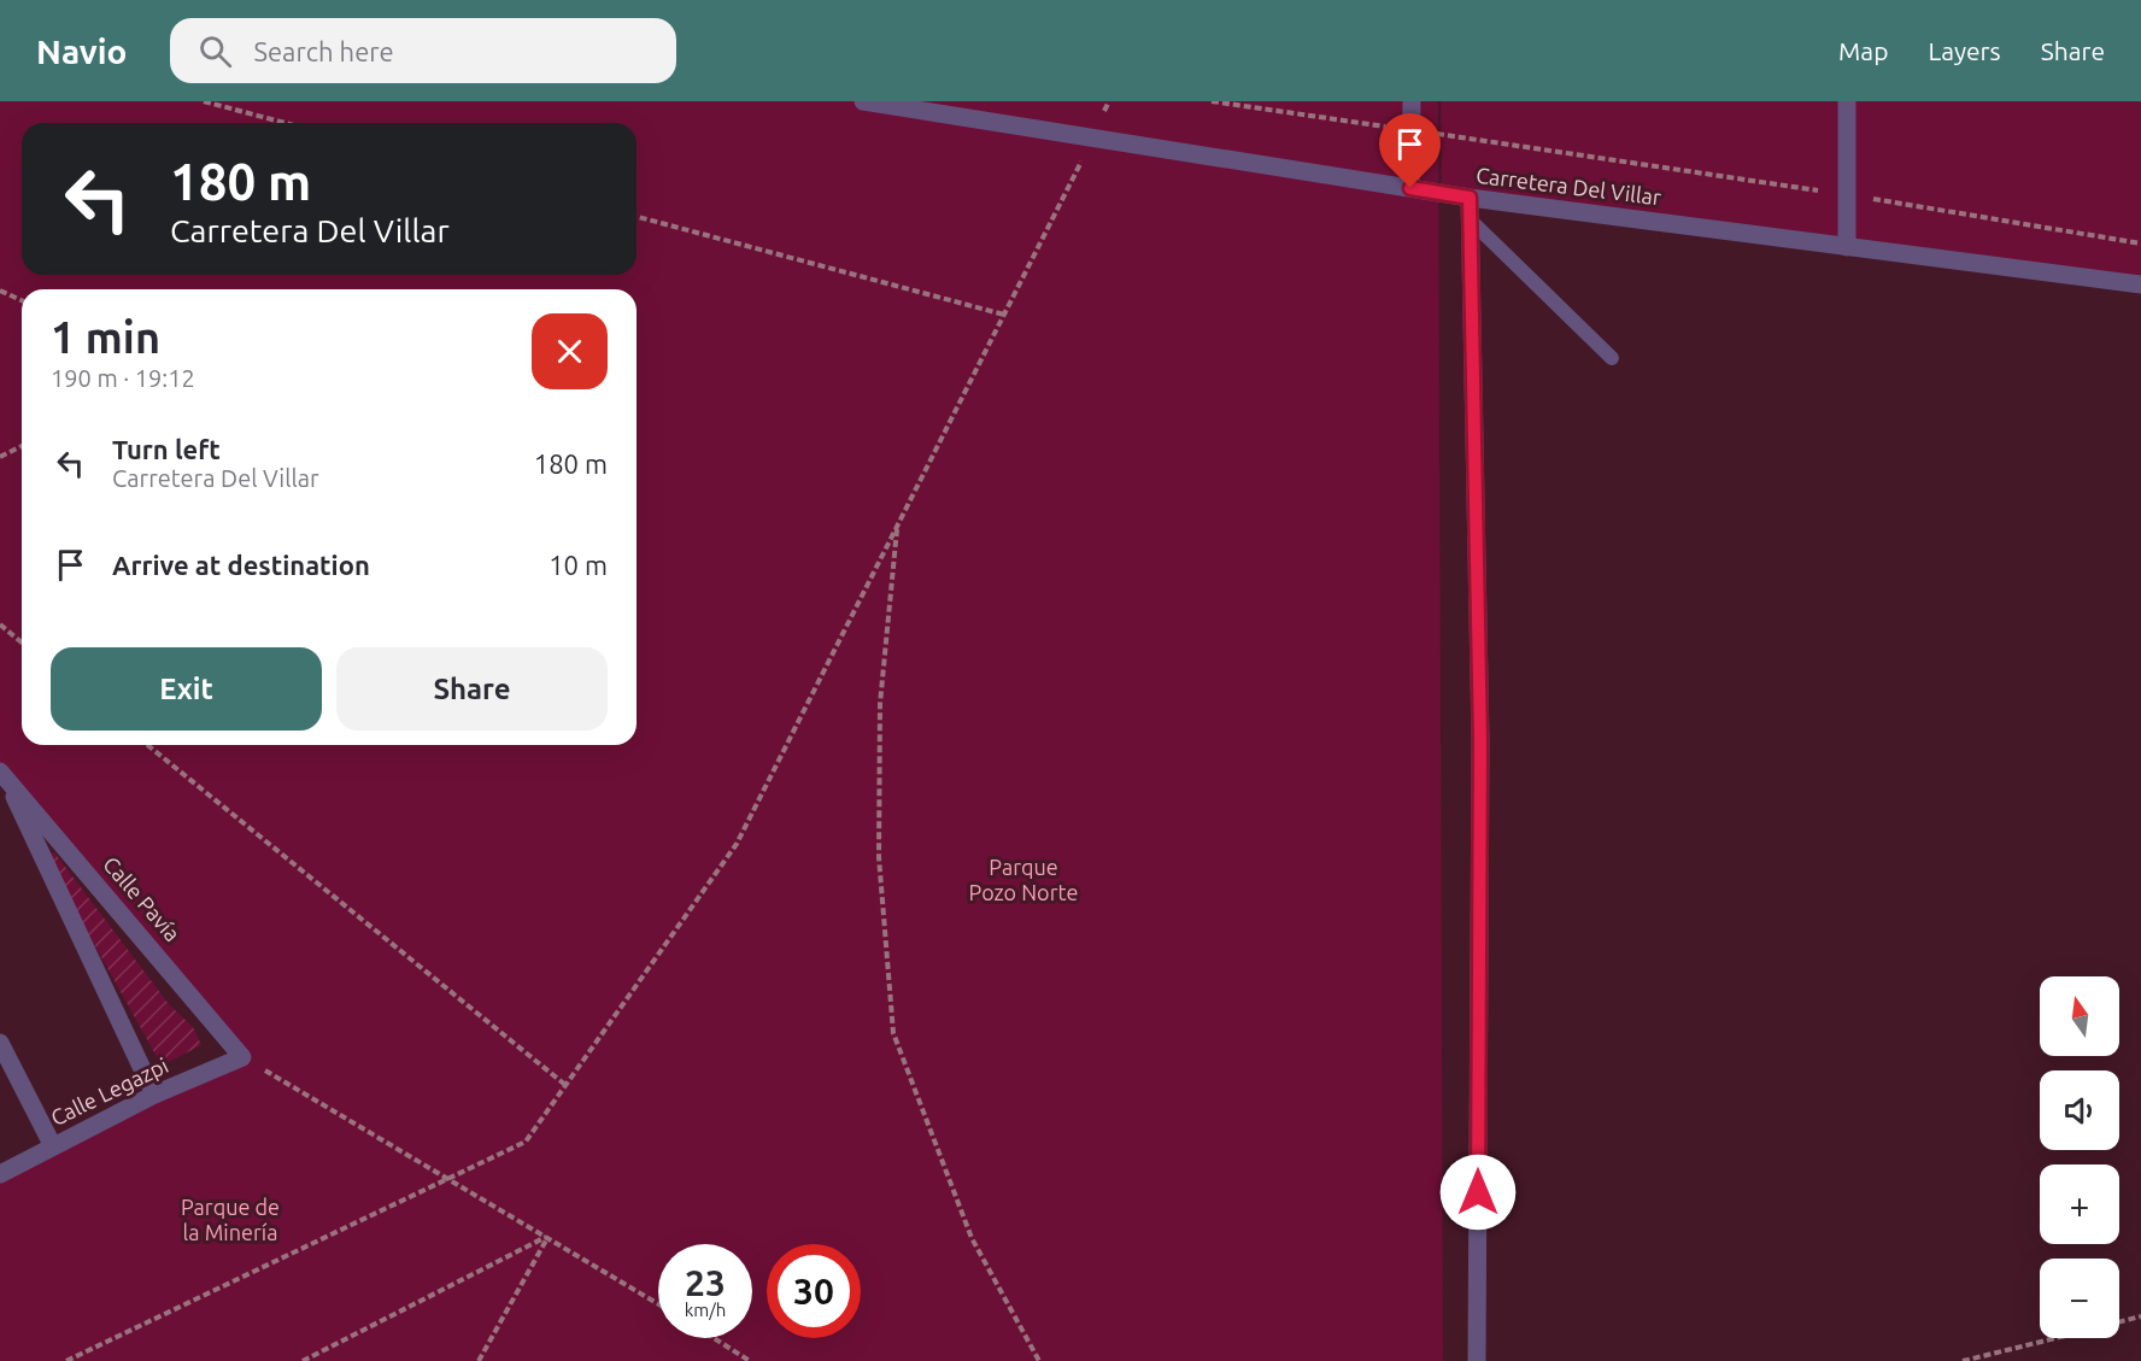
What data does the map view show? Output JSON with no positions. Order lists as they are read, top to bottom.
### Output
{
  "streets": {
    "street": ["Carretera Del Villar", "Calle Pavía", "Calle Legazpi"]
  },
  "crossings": [
    ["Calle Pavía", "Calle Legazpi"]
  ],
  "parks": ["Parque Pozo Norte", "Parque de la Minería"],
  "north": "top",
  "page": {
    "header": "Navio",
    "search": "Search here",
    "nav": ["Map", "Layers", "Share"],
    "turn": ["180 m", "Carretera Del Villar"],
    "heading": ["1 min", "190 m · 19:12"],
    "list": [
      {
        "name": "Turn left",
        "note": "Carretera Del Villar",
        "value": "180 m"
      },
      {
        "name": "Arrive at destination",
        "value": "10 m"
      }
    ],
    "buttons": ["Exit", "Share"],
    "map_buttons": ["+", "−"],
    "speed": "23 km/h",
    "limit": "30"
  }
}
